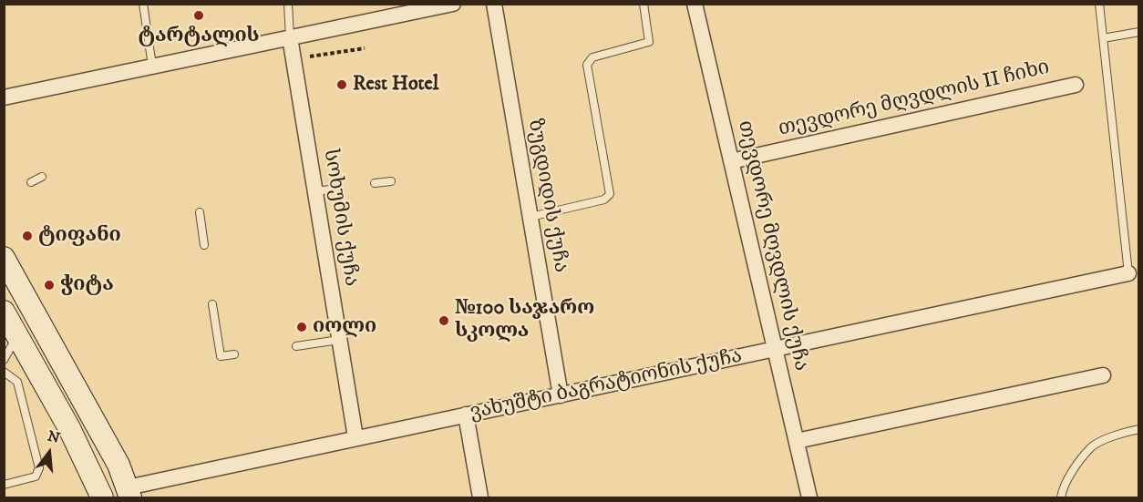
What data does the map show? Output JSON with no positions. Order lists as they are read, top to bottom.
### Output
{
  "streets": {
    "main road": ["ვახუშტი ბაგრატიონის ქუჩა"],
    "street": [
      "თევდორე მღვდლის II ჩიხი",
      "ზუგდიდის ქუჩა",
      "სოხუმის ქუჩა",
      "თევდორე მღვდლის ქუჩა"
    ]
  },
  "crossings": [
    ["თევდორე მღვდლის II ჩიხი", "თევდორე მღვდლის ქუჩა"],
    ["ზუგდიდის ქუჩა", "ვახუშტი ბაგრატიონის ქუჩა"],
    ["სოხუმის ქუჩა", "ვახუშტი ბაგრატიონის ქუჩა"],
    ["თევდორე მღვდლის ქუჩა", "ვახუშტი ბაგრატიონის ქუჩა"]
  ],
  "places": [
    "ტარტალის",
    "Rest Hotel",
    "ტიფანი",
    "ჭიტა",
    "№100 საჯარო სკოლა",
    "იოლი"
  ],
  "north": "top"
}
